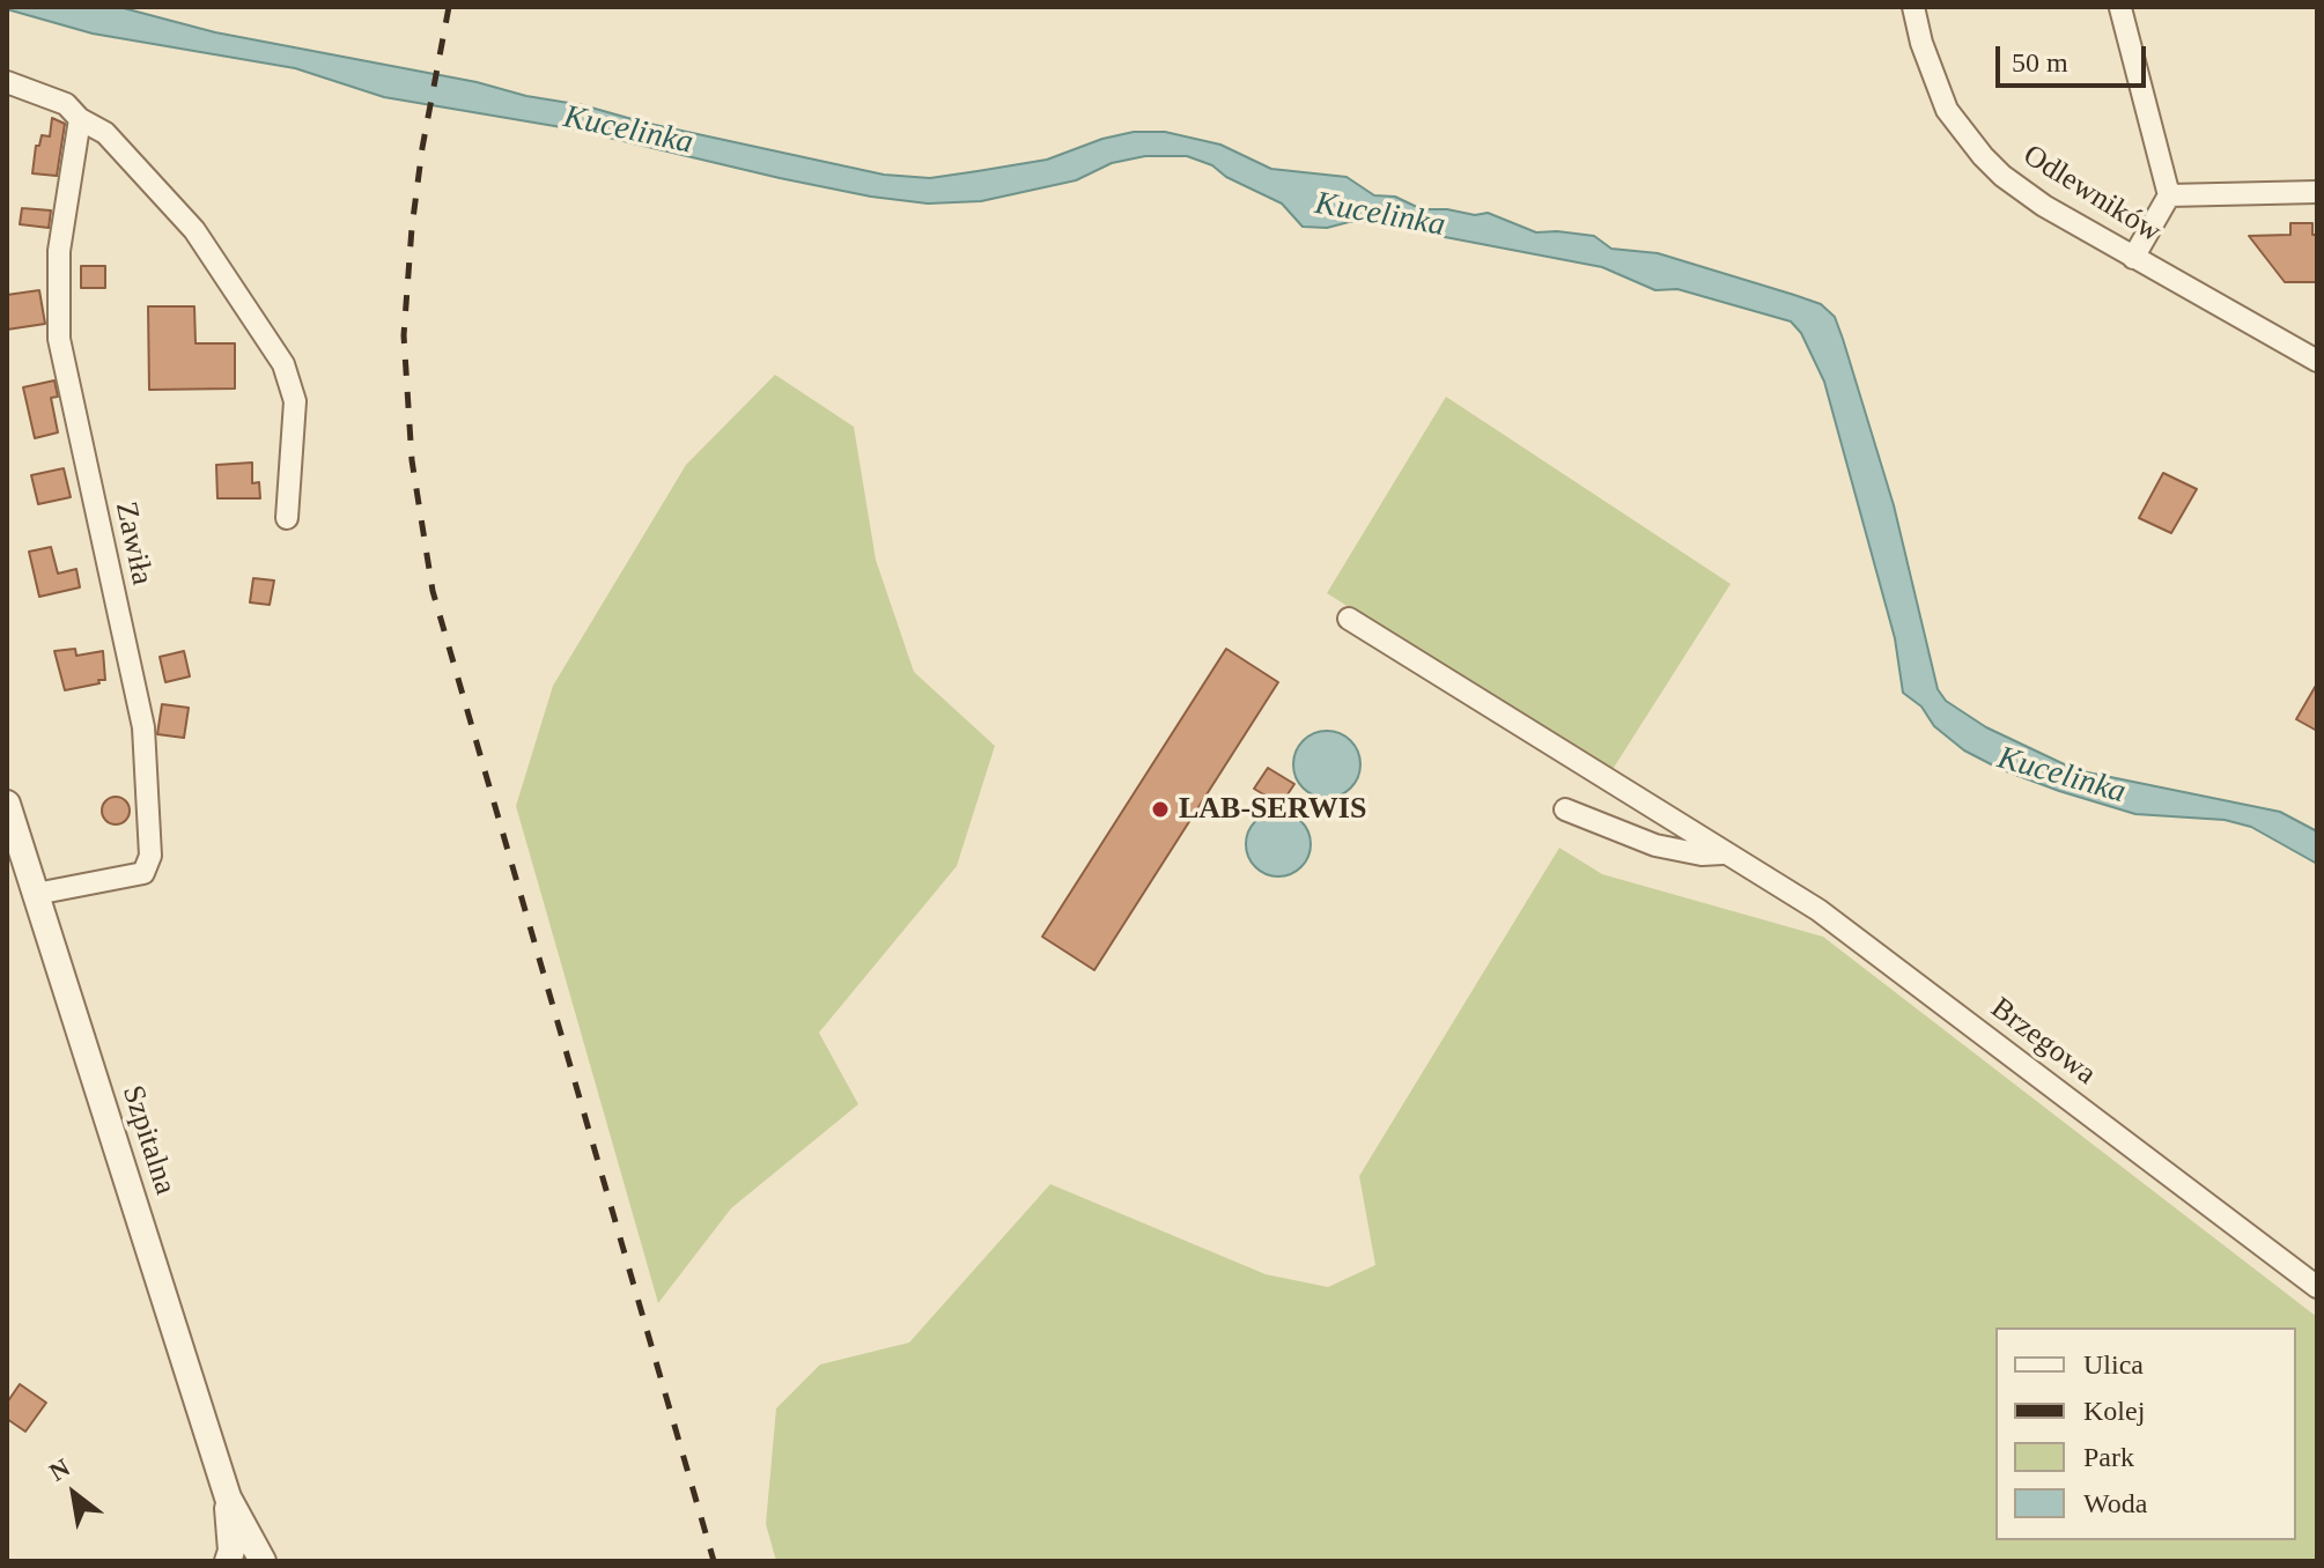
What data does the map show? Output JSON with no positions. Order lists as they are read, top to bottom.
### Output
{
  "streets": {
    "street": [
      "Odlewników",
      "Zawiła",
      "Brzegowa",
      "Szpitalna"
    ]
  },
  "crossings": [
    ["Zawiła", "Szpitalna"]
  ],
  "water": ["Kucelinka"],
  "places": ["LAB-SERWIS"],
  "legend": [
    "Ulica",
    "Kolej",
    "Park",
    "Woda"
  ],
  "scale_bar": "50 m",
  "north": "top left"
}
